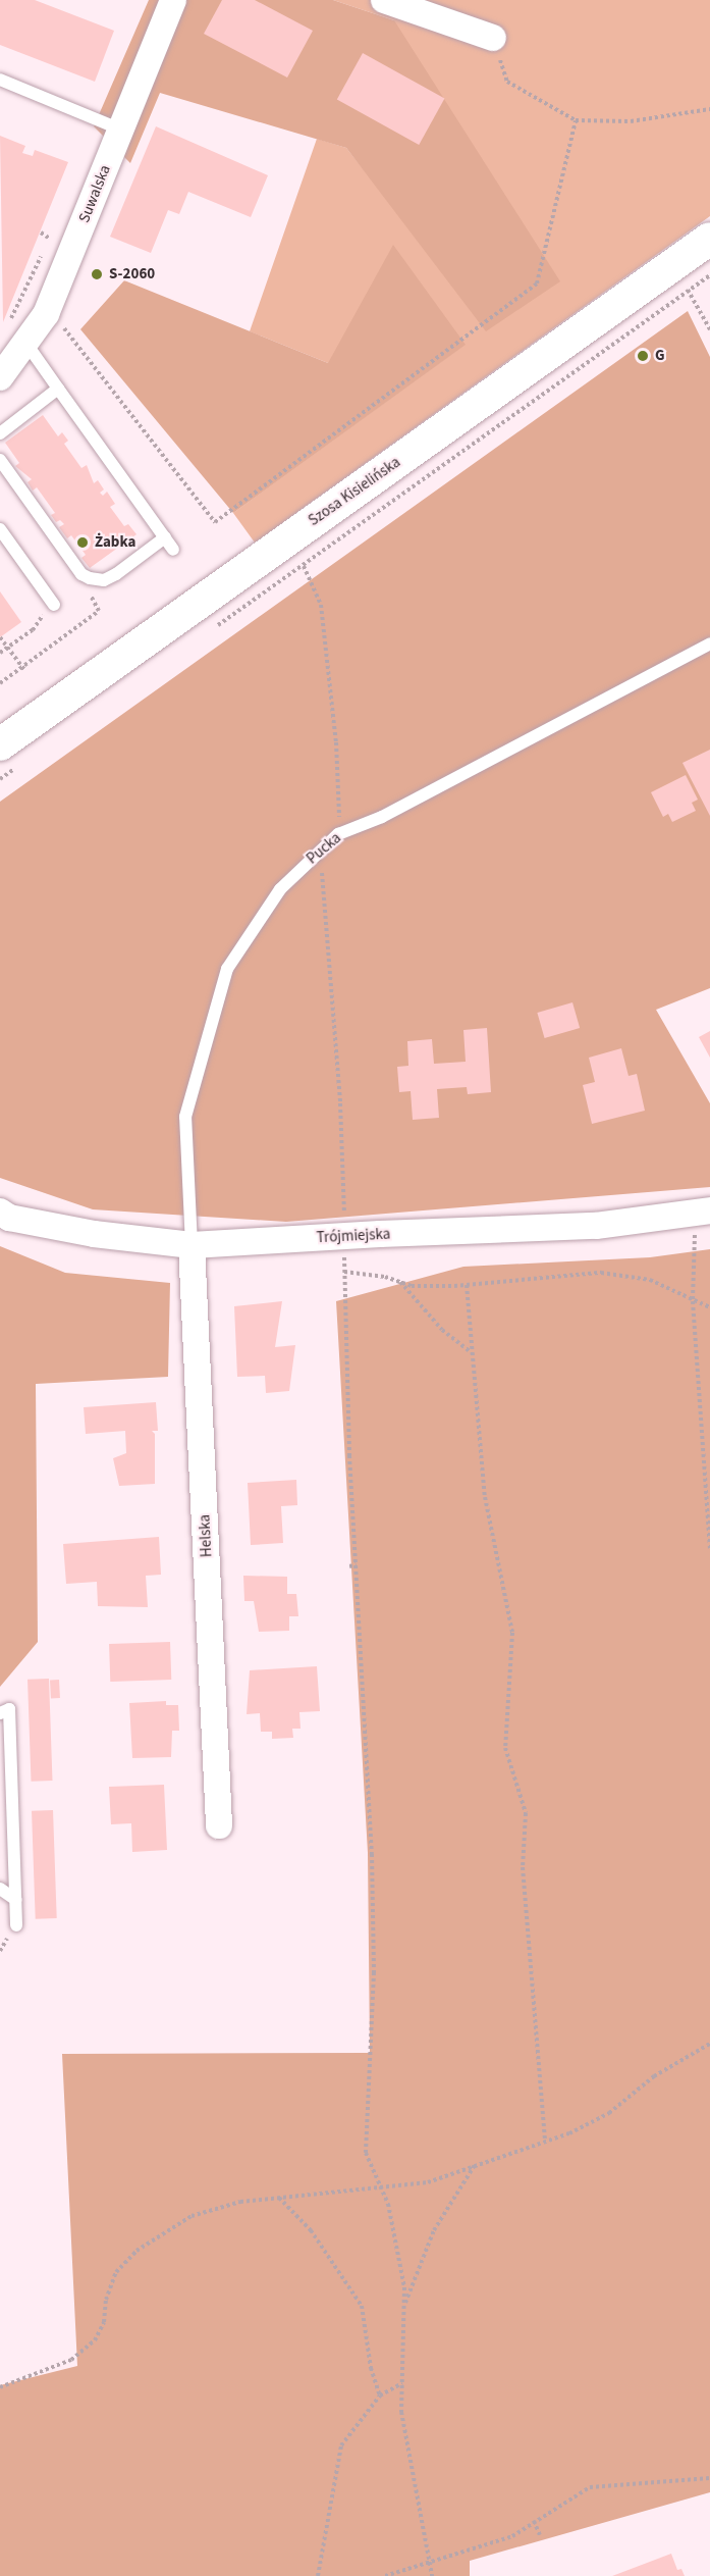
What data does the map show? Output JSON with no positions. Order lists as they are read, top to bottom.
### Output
{
  "streets": {
    "street": [
      "Suwalska",
      "Szosa Kisielińska",
      "Trójmiejska",
      "Helska"
    ],
    "lane": ["Pucka"]
  },
  "crossings": [
    ["Pucka", "Trójmiejska"],
    ["Pucka", "Helska"],
    ["Trójmiejska", "Helska"]
  ],
  "places": ["S-2060", "G", "Żabka"]
}
